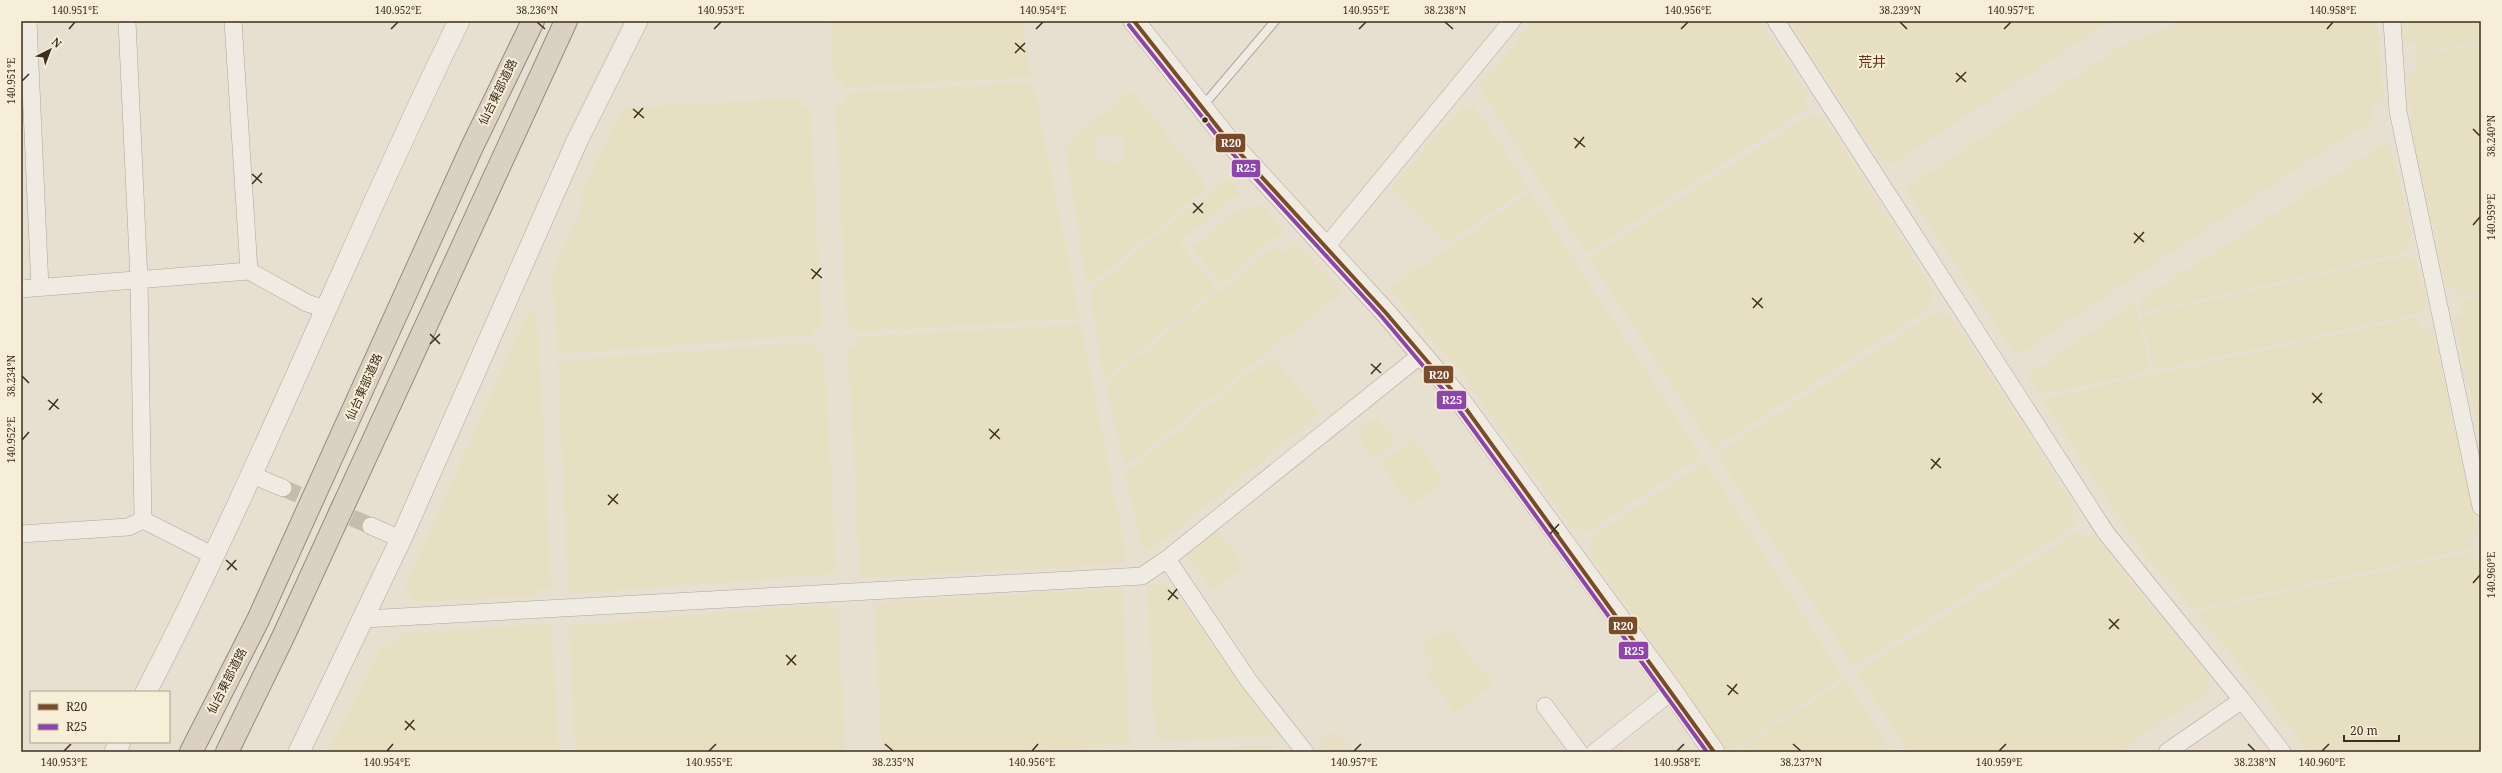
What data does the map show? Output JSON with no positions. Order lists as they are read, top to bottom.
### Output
{
  "streets": {
    "highway": ["仙台東部道路"]
  },
  "districts": ["荒井"],
  "lines": ["transit line R20", "transit line R25"],
  "legend": ["R20", "R25"],
  "scale_bar": "20 m",
  "north": "top right",
  "coordinates": [
    "140.951°E",
    "140.952°E",
    "38.236°N",
    "140.953°E",
    "140.954°E",
    "140.955°E",
    "38.238°N",
    "140.956°E",
    "38.239°N",
    "140.957°E",
    "140.958°E",
    "38.240°N",
    "140.959°E",
    "38.234°N",
    "140.960°E",
    "38.235°N",
    "38.237°N"
  ]
}
